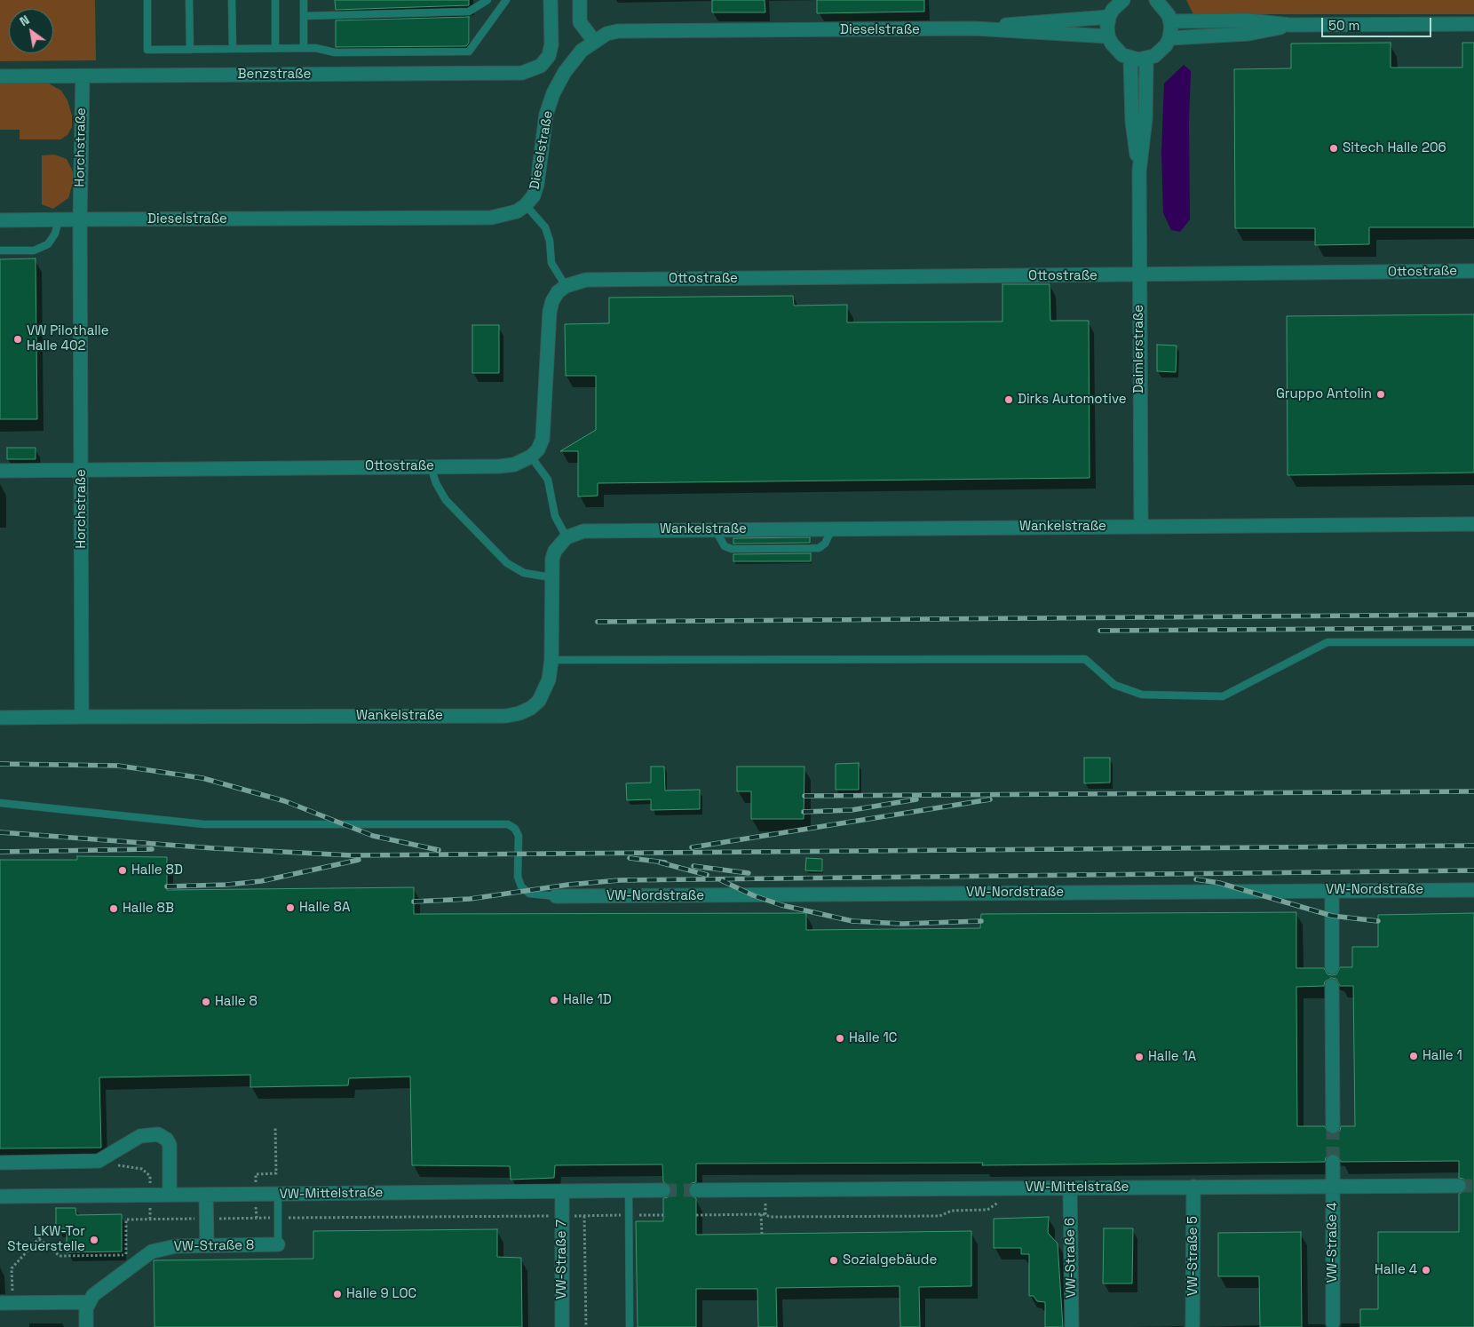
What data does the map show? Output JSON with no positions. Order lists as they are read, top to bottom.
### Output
{
  "streets": {
    "street": [
      "Dieselstraße",
      "Benzstraße",
      "Horchstraße",
      "Ottostraße",
      "Daimlerstraße",
      "Wankelstraße",
      "VW-Nordstraße",
      "VW-Mittelstraße",
      "VW-Straße 4",
      "VW-Straße 8",
      "VW-Straße 5",
      "VW-Straße 6",
      "VW-Straße 7"
    ]
  },
  "crossings": [
    ["Dieselstraße", "Horchstraße"],
    ["Benzstraße", "Horchstraße"],
    ["Horchstraße", "Ottostraße"],
    ["Horchstraße", "Wankelstraße"],
    ["Ottostraße", "Daimlerstraße"],
    ["Daimlerstraße", "Wankelstraße"],
    ["VW-Mittelstraße", "VW-Straße 4"],
    ["VW-Mittelstraße", "VW-Straße 5"],
    ["VW-Mittelstraße", "VW-Straße 6"],
    ["VW-Mittelstraße", "VW-Straße 7"]
  ],
  "places": [
    "Sitech Halle 206",
    "VW Pilothalle Halle 402",
    "Gruppo Antolin",
    "Dirks Automotive",
    "Halle 8D",
    "Halle 8A",
    "Halle 8B",
    "Halle 1D",
    "Halle 8",
    "Halle 1C",
    "Halle 1",
    "Halle 1A",
    "LKW-Tor Steuerstelle",
    "Sozialgebäude",
    "Halle 4",
    "Halle 9 LOC"
  ],
  "scale_bar": "50 m",
  "north": "top left"
}
